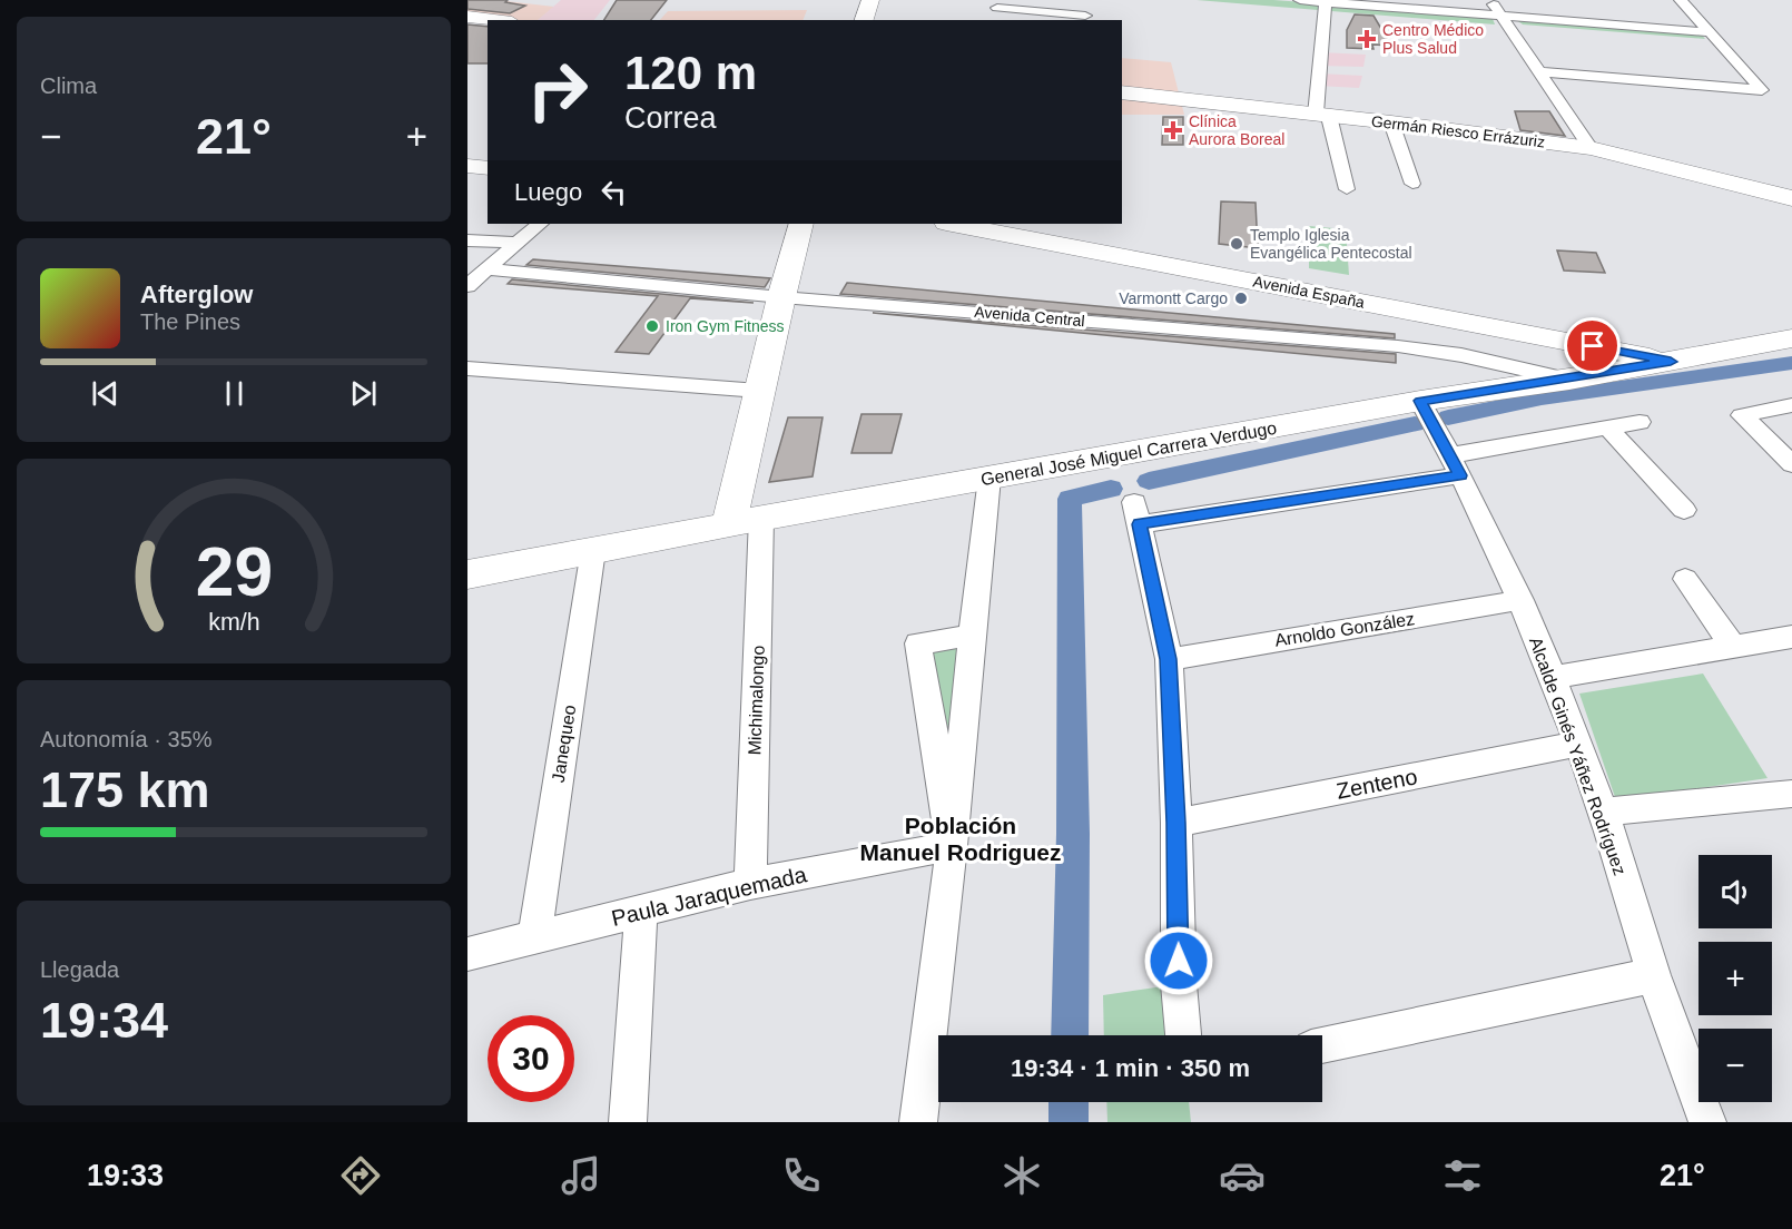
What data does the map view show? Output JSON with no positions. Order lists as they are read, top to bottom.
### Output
{
  "streets": {
    "street": [
      "Germán Riesco Errázuriz",
      "Avenida España",
      "Avenida Central",
      "General José Miguel Carrera Verdugo",
      "Arnoldo González",
      "Michimalongo",
      "Janequeo",
      "Alcalde Ginés Yáñez Rodríguez",
      "Zenteno",
      "Paula Jaraquemada"
    ]
  },
  "crossings": [
    ["Avenida España", "General José Miguel Carrera Verdugo"],
    ["Avenida Central", "General José Miguel Carrera Verdugo"],
    ["General José Miguel Carrera Verdugo", "Michimalongo"],
    ["General José Miguel Carrera Verdugo", "Janequeo"],
    ["General José Miguel Carrera Verdugo", "Alcalde Ginés Yáñez Rodríguez"],
    ["Arnoldo González", "Alcalde Ginés Yáñez Rodríguez"],
    ["Michimalongo", "Paula Jaraquemada"],
    ["Janequeo", "Paula Jaraquemada"],
    ["Alcalde Ginés Yáñez Rodríguez", "Zenteno"]
  ],
  "districts": ["Población Manuel Rodriguez"],
  "places": {
    "health": ["Centro Médico Plus Salud", "Clínica Aurora Boreal"],
    "other": ["Templo Iglesia Evangélica Pentecostal", "Varmontt Cargo", "Iron Gym Fitness"]
  },
  "page": {
    "tile": [
      "Clima",
      ["Autonomía · 35%", "175 km"],
      ["Llegada", "19:34"]
    ],
    "turn": ["120 m", "Correa"],
    "heat": ["−", "21°", "+"],
    "then": "Luego",
    "song": ["Afterglow", "The Pines"],
    "map_buttons": ["+", "−"],
    "limit": "30",
    "trip": "19:34 · 1 min · 350 m",
    "tabs": ["19:33", "21°"],
    "gauge": ["29", "km/h"]
  }
}
